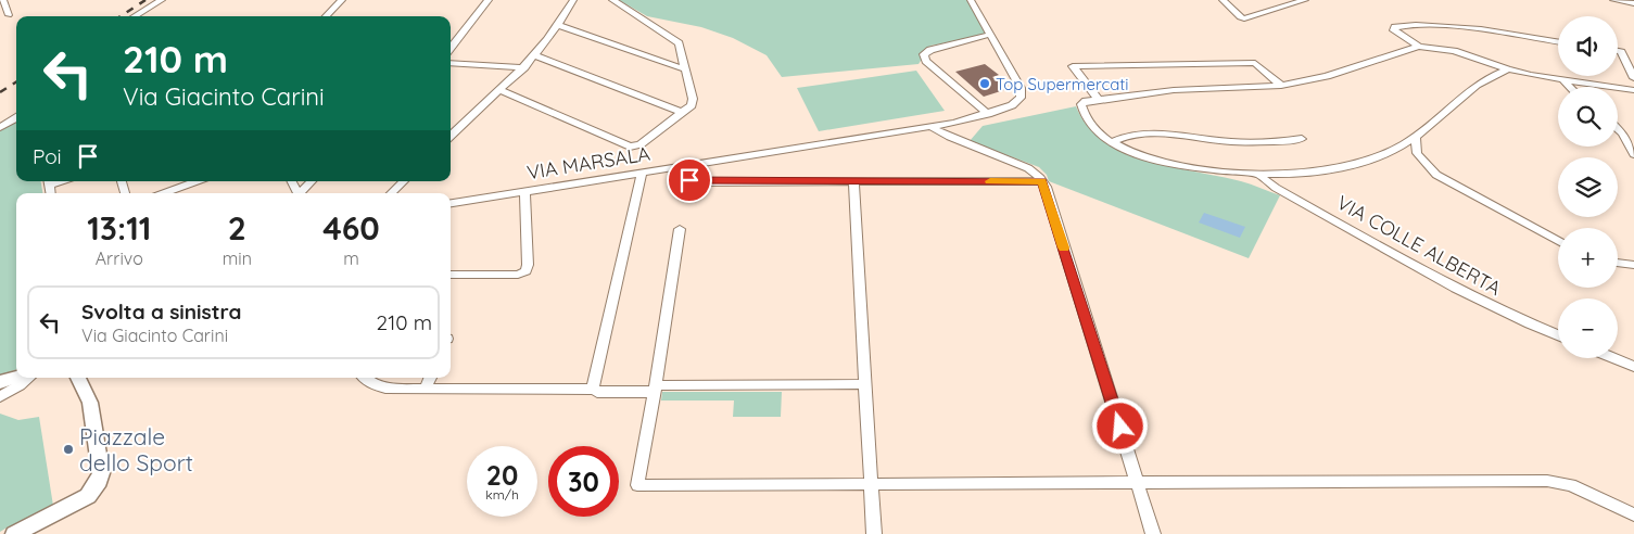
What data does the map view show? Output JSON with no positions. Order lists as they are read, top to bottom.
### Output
{
  "streets": {
    "street": ["VIA MARSALA", "VIA COLLE ALBERTA"]
  },
  "places": ["Top Supermercati", "Piazzale dello Sport"],
  "page": {
    "map_buttons": ["+", "−"],
    "turn": ["210 m", "Via Giacinto Carini"],
    "then": "Poi",
    "eta": [
      "13:11",
      "Arrivo",
      "2",
      "min",
      "460",
      "m"
    ],
    "list": [
      {
        "name": "Svolta a sinistra",
        "note": "Via Giacinto Carini",
        "value": "210 m"
      }
    ],
    "speed": "20 km/h",
    "limit": "30"
  }
}
